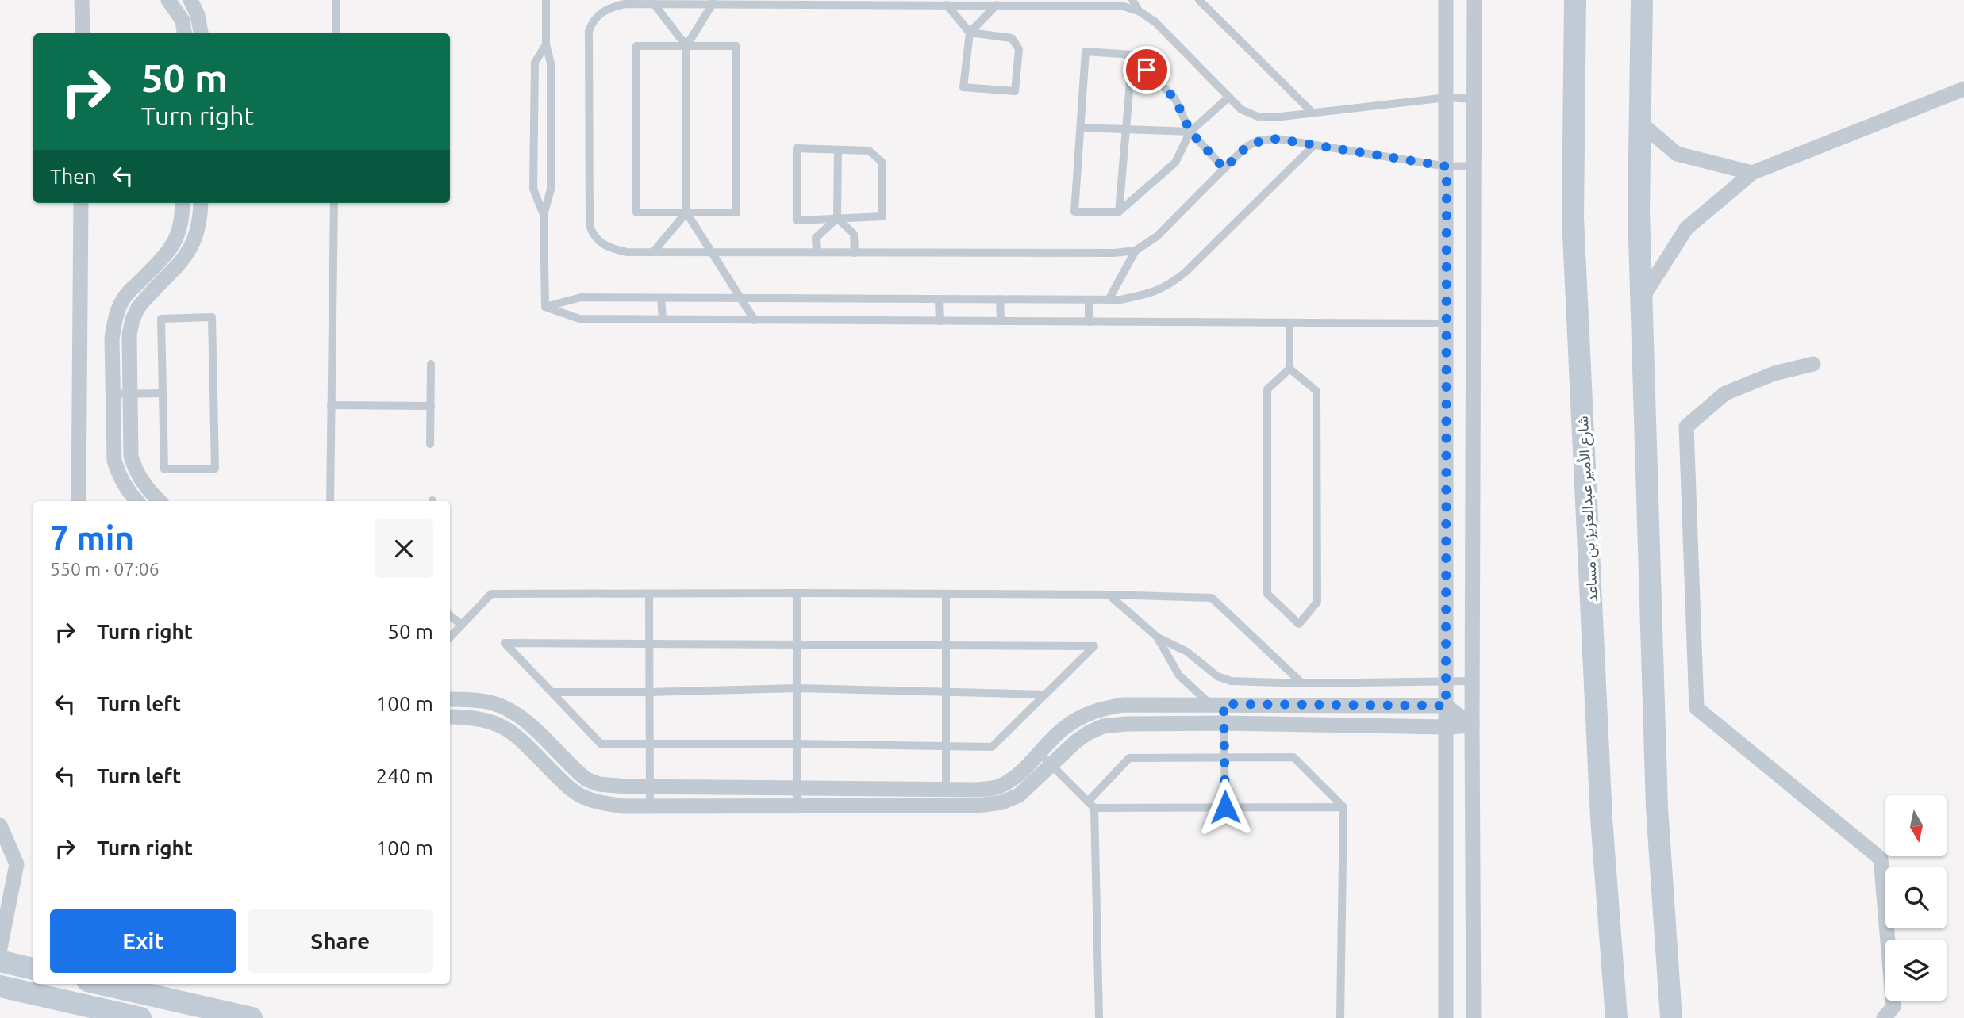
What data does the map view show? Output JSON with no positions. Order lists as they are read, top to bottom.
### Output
{
  "streets": {
    "street": ["شارع الأمير عبدالعزيز بن مساعد"]
  },
  "north": "bottom",
  "page": {
    "turn": ["50 m", "Turn right"],
    "then": "Then",
    "heading": ["7 min", "550 m · 07:06"],
    "list": [
      {
        "name": "Turn right",
        "value": "50 m"
      },
      {
        "name": "Turn left",
        "value": "100 m"
      },
      {
        "name": "Turn left",
        "value": "240 m"
      },
      {
        "name": "Turn right",
        "value": "100 m"
      }
    ],
    "buttons": ["Exit", "Share"]
  }
}
